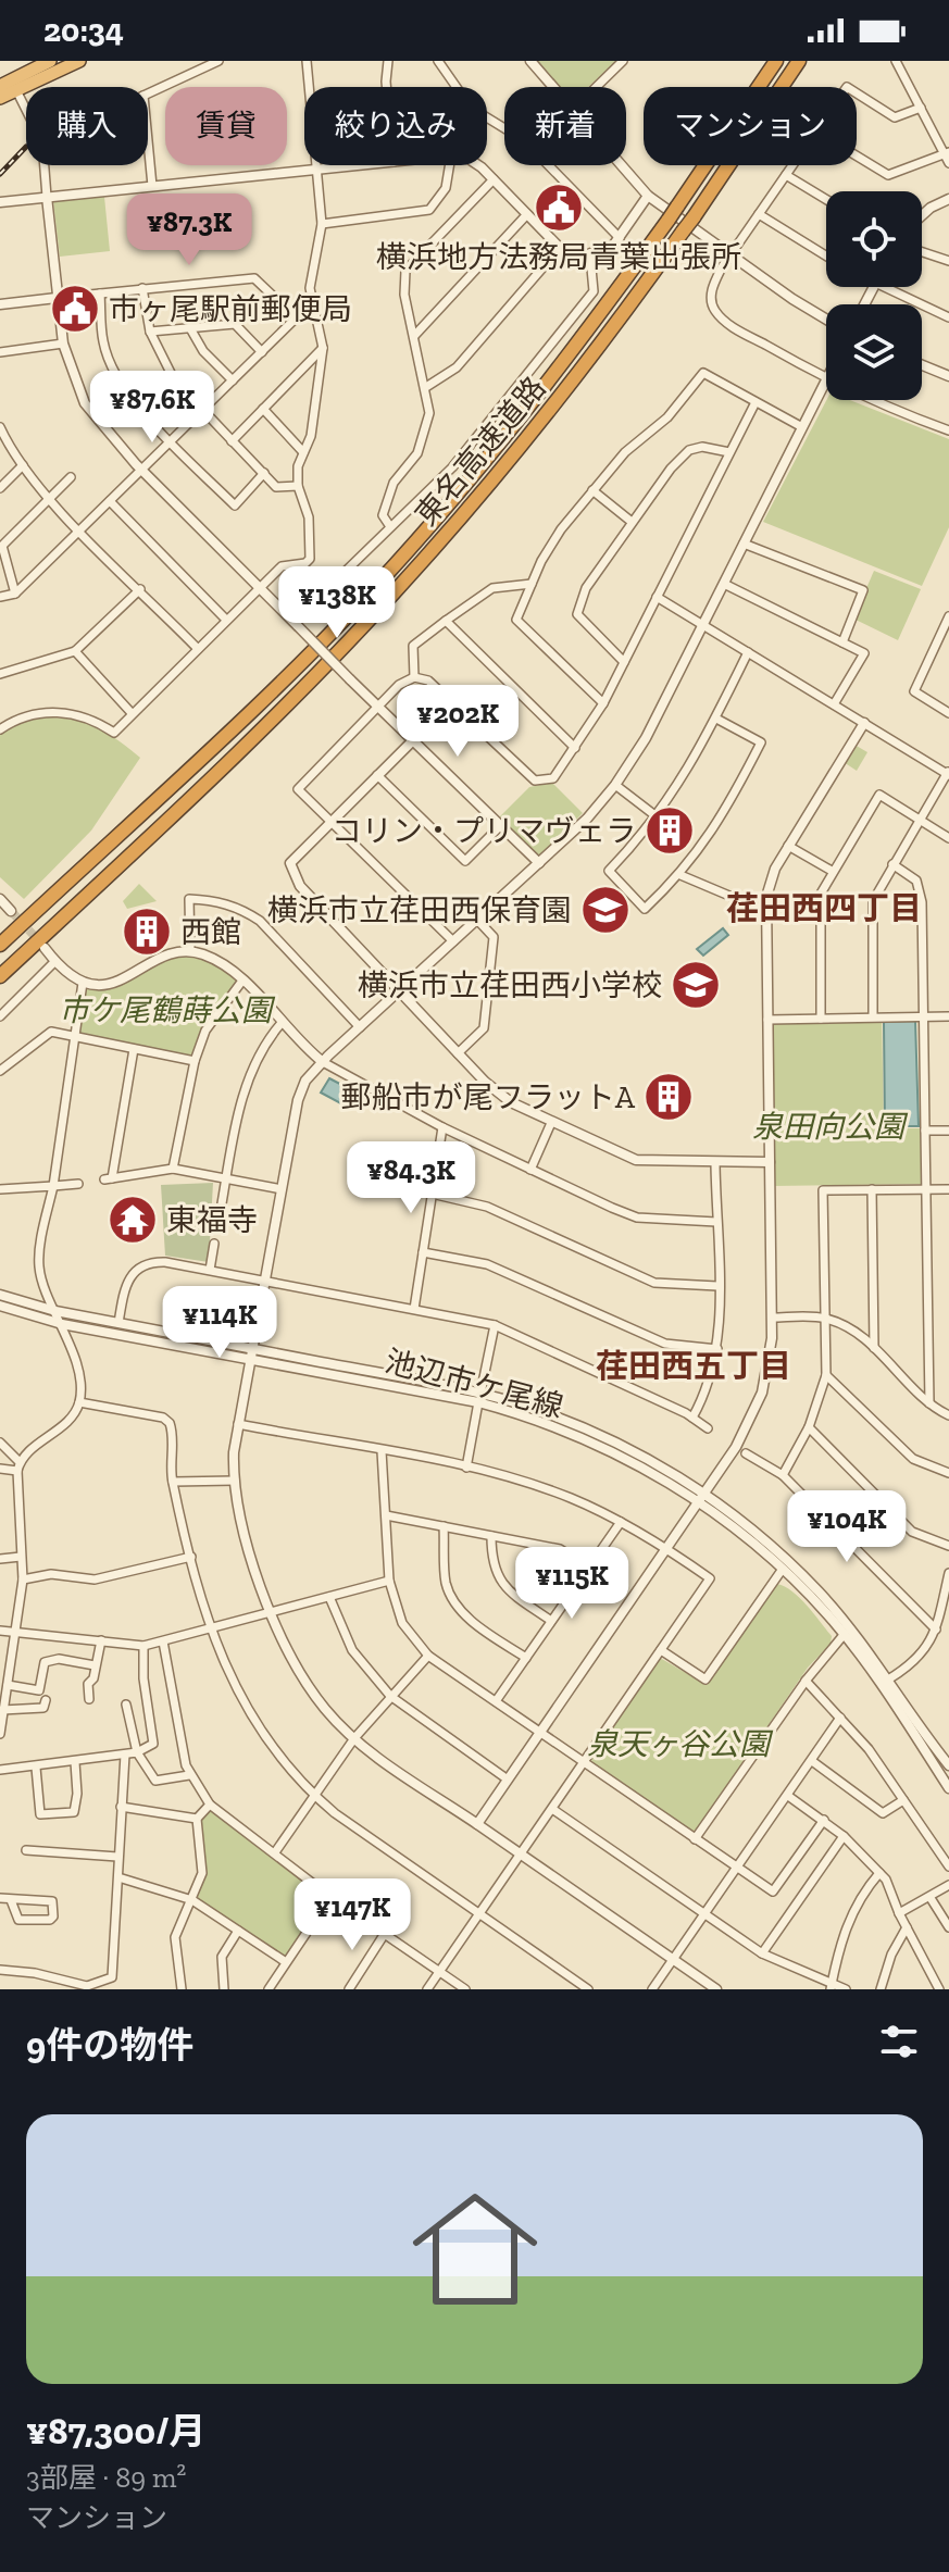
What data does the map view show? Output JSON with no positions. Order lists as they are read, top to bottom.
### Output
{
  "streets": {
    "highway": ["東名高速道路"],
    "street": ["池辺市ケ尾線"]
  },
  "districts": ["荏田西四丁目", "荏田西五丁目"],
  "parks": ["市ケ尾鶴蒔公園", "泉田向公園", "泉天ヶ谷公園"],
  "places": {
    "public building": ["横浜地方法務局青葉出張所", "市ヶ尾駅前郵便局"],
    "building": ["コリン・プリマヴェラ", "西館", "郵船市が尾フラットA"],
    "school or university": ["横浜市立荏田西保育園", "横浜市立荏田西小学校"],
    "temple": ["東福寺"]
  },
  "page": {
    "status": "20:34",
    "chip": [
      "購入",
      "賃貸",
      "絞り込み",
      "新着",
      "マンション"
    ],
    "price": [
      "¥87.3K",
      "¥87.6K",
      "¥138K",
      "¥202K",
      "¥84.3K",
      "¥114K",
      "¥104K",
      "¥115K",
      "¥147K"
    ],
    "heading": "9件の物件",
    "list": [
      {
        "name": "¥87,300/月",
        "note": "3部屋 · 89 m² · マンション"
      }
    ]
  }
}
